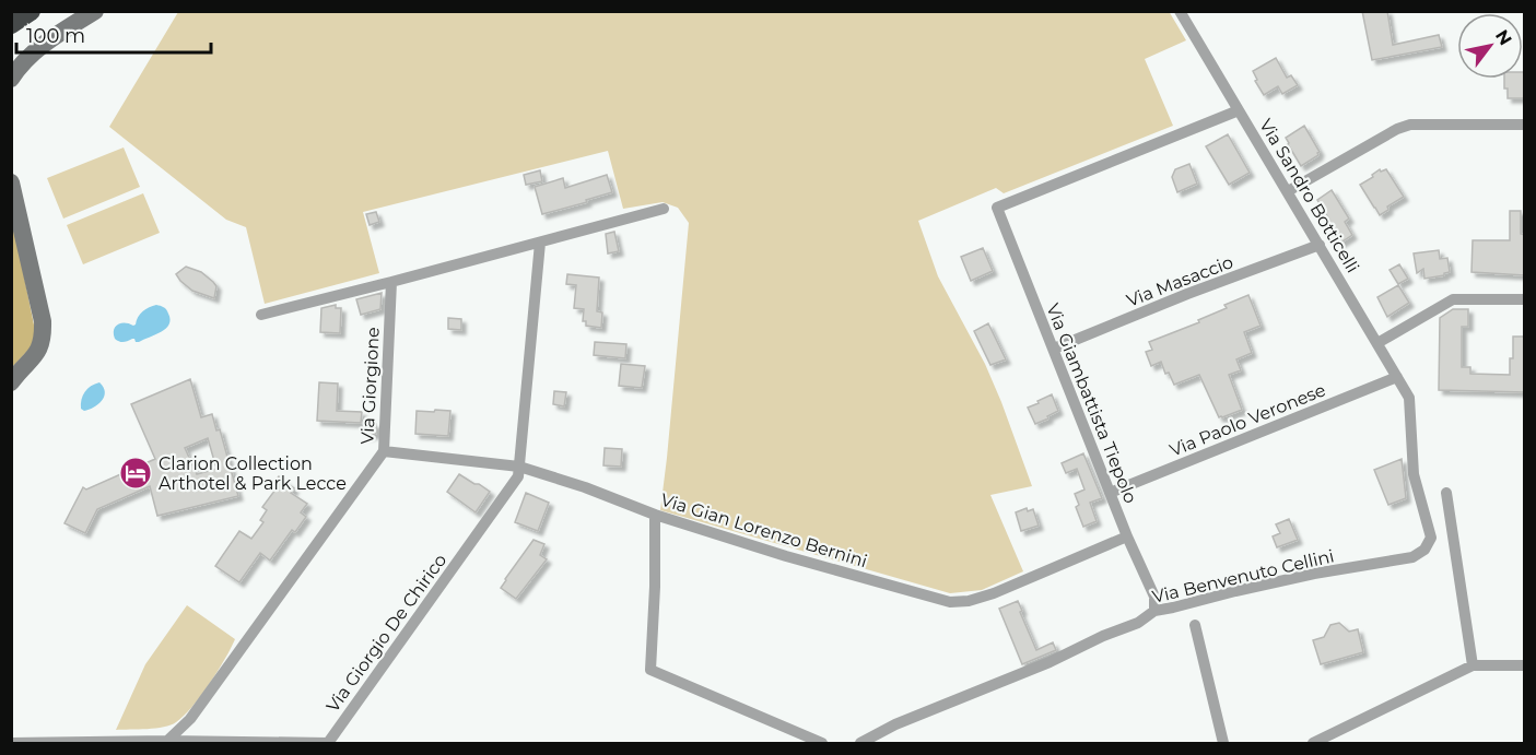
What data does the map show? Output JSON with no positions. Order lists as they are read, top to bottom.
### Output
{
  "streets": {
    "street": [
      "Via Sandro Botticelli",
      "Via Masaccio",
      "Via Giorgione",
      "Via Giambattista Tiepolo",
      "Via Paolo Veronese",
      "Via Gian Lorenzo Bernini",
      "Via Benvenuto Cellini",
      "Via Giorgio De Chirico"
    ]
  },
  "crossings": [
    ["Via Sandro Botticelli", "Via Masaccio"],
    ["Via Sandro Botticelli", "Via Giambattista Tiepolo"],
    ["Via Sandro Botticelli", "Via Paolo Veronese"],
    ["Via Sandro Botticelli", "Via Benvenuto Cellini"],
    ["Via Masaccio", "Via Giambattista Tiepolo"],
    ["Via Giorgione", "Via Gian Lorenzo Bernini"],
    ["Via Giorgione", "Via Giorgio De Chirico"],
    ["Via Giambattista Tiepolo", "Via Paolo Veronese"],
    ["Via Giambattista Tiepolo", "Via Gian Lorenzo Bernini"],
    ["Via Giambattista Tiepolo", "Via Benvenuto Cellini"],
    ["Via Gian Lorenzo Bernini", "Via Giorgio De Chirico"]
  ],
  "places": {
    "hotel": ["Clarion Collection Arthotel & Park Lecce"]
  },
  "scale_bar": "100 m",
  "north": "top right"
}
